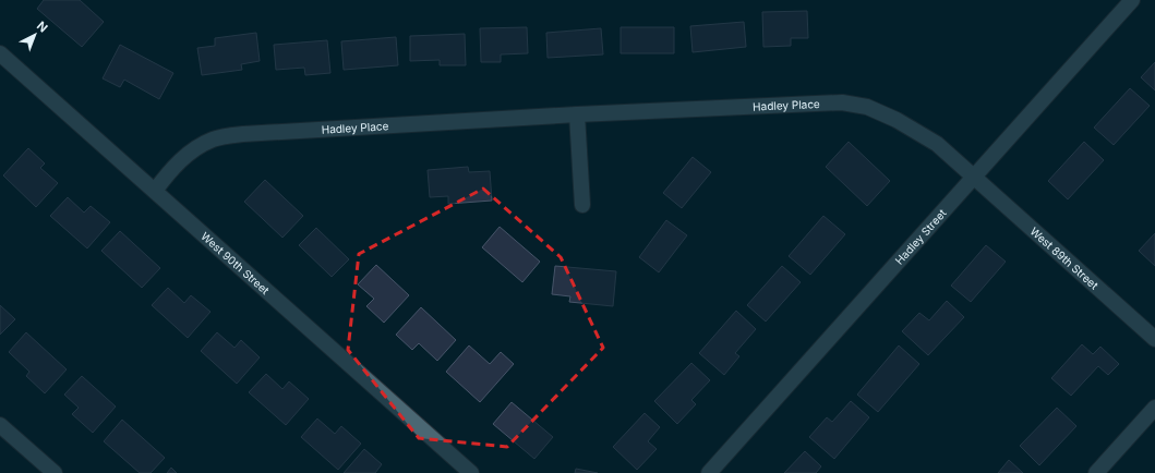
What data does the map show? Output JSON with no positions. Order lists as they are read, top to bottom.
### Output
{
  "streets": {
    "street": [
      "Hadley Place",
      "Hadley Street",
      "West 89th Street",
      "West 90th Street"
    ]
  },
  "crossings": [
    ["Hadley Place", "Hadley Street"],
    ["Hadley Place", "West 89th Street"],
    ["Hadley Place", "West 90th Street"],
    ["Hadley Street", "West 89th Street"]
  ],
  "north": "top right"
}
